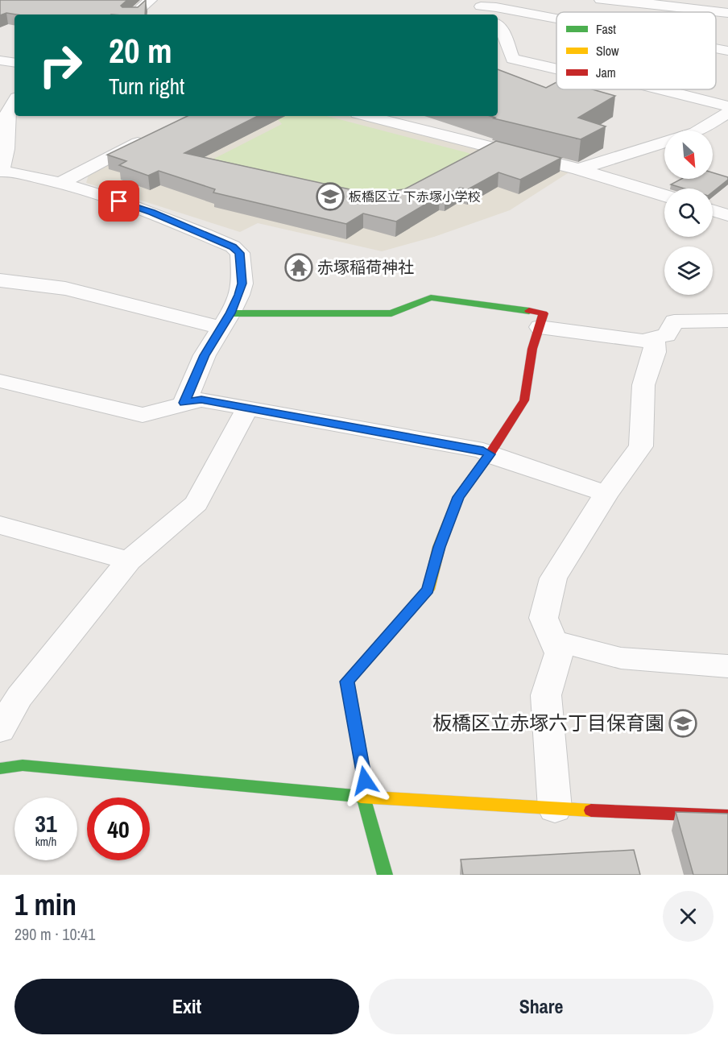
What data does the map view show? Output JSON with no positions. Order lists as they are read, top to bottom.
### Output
{
  "places": {
    "school or university": ["板橋区立 下赤塚小学校", "板橋区立赤塚六丁目保育園"],
    "temple": ["赤塚稲荷神社"]
  },
  "legend": ["Fast", "Slow", "Jam"],
  "north": "bottom right",
  "page": {
    "turn": ["20 m", "Turn right"],
    "speed": "31 km/h",
    "limit": "40",
    "heading": ["1 min", "290 m · 10:41"],
    "buttons": ["Exit", "Share"]
  }
}
